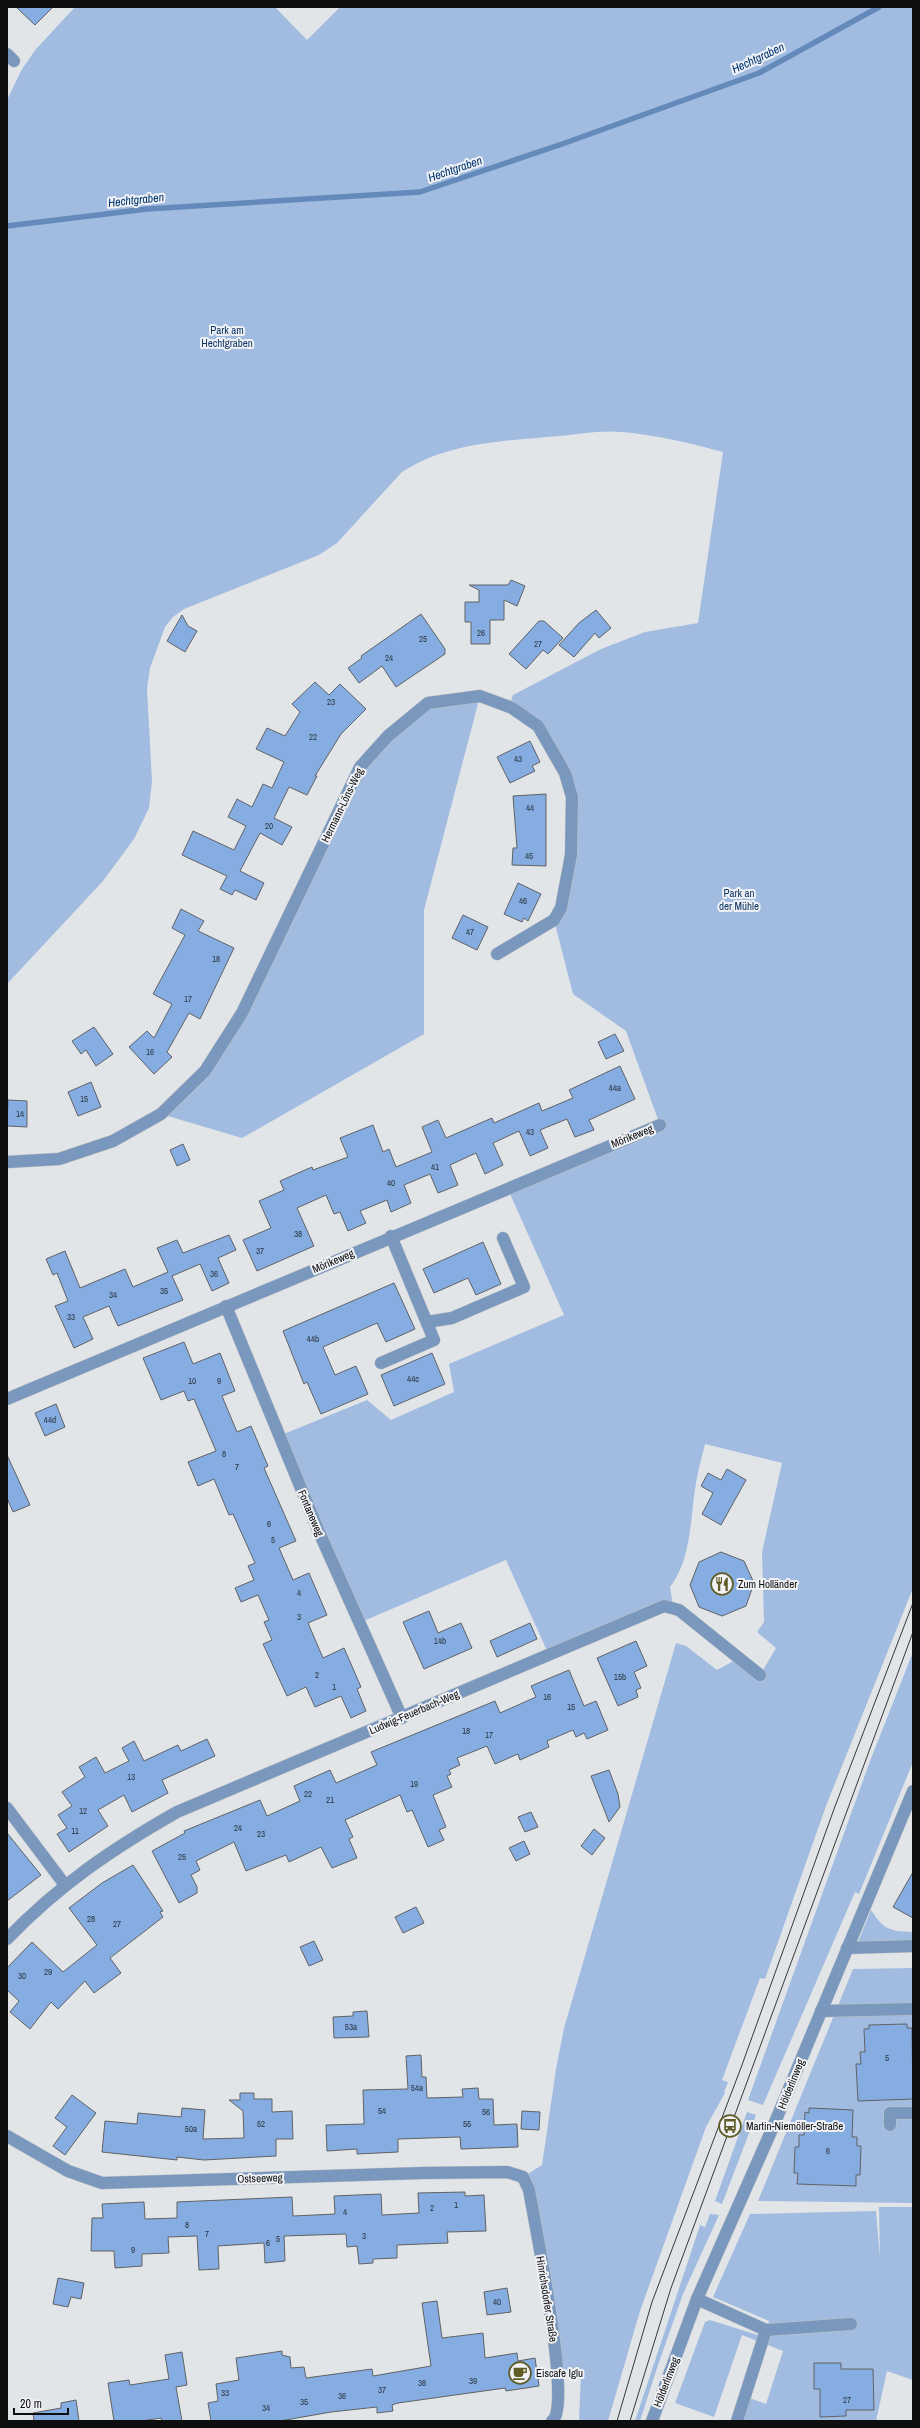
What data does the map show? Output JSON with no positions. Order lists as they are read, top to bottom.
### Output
{
  "streets": {
    "street": [
      "Hermann-Löns-Weg",
      "Mörikeweg",
      "Fontaneweg",
      "Ludwig-Feuerbach-Weg",
      "Hölderlinweg",
      "Ostseeweg",
      "Hinrichsdorfer Straße"
    ]
  },
  "crossings": [
    ["Mörikeweg", "Fontaneweg"],
    ["Fontaneweg", "Ludwig-Feuerbach-Weg"],
    ["Ostseeweg", "Hinrichsdorfer Straße"]
  ],
  "water": ["Hechtgraben"],
  "parks": ["Park am Hechtgraben", "Park an der Mühle"],
  "places": {
    "restaurant": ["Zum Holländer"],
    "bus stop": ["Martin-Niemöller-Straße"],
    "cafe": ["Eiscafe Iglu"]
  },
  "house_numbers": [
    "26",
    "25",
    "27",
    "24",
    "23",
    "22",
    "43",
    "44",
    "20",
    "45",
    "46",
    "47",
    "18",
    "17",
    "16",
    "44a",
    "15",
    "14",
    "43",
    "41",
    "40",
    "38",
    "37",
    "36",
    "35",
    "34",
    "33",
    "44b",
    "44c",
    "10",
    "9",
    "44d",
    "8",
    "7",
    "6",
    "5",
    "4",
    "3",
    "14b",
    "2",
    "15b",
    "1",
    "16",
    "15",
    "18",
    "17",
    "13",
    "19",
    "22",
    "21",
    "12",
    "24",
    "11",
    "23",
    "25",
    "28",
    "27",
    "29",
    "30",
    "53a",
    "5",
    "54a",
    "54",
    "56",
    "52",
    "55",
    "50a",
    "6",
    "1",
    "2",
    "4",
    "8",
    "7",
    "3",
    "5",
    "6",
    "9",
    "40",
    "39",
    "38",
    "37",
    "33",
    "36",
    "27",
    "35",
    "34"
  ],
  "scale_bar": "20 m"
}
